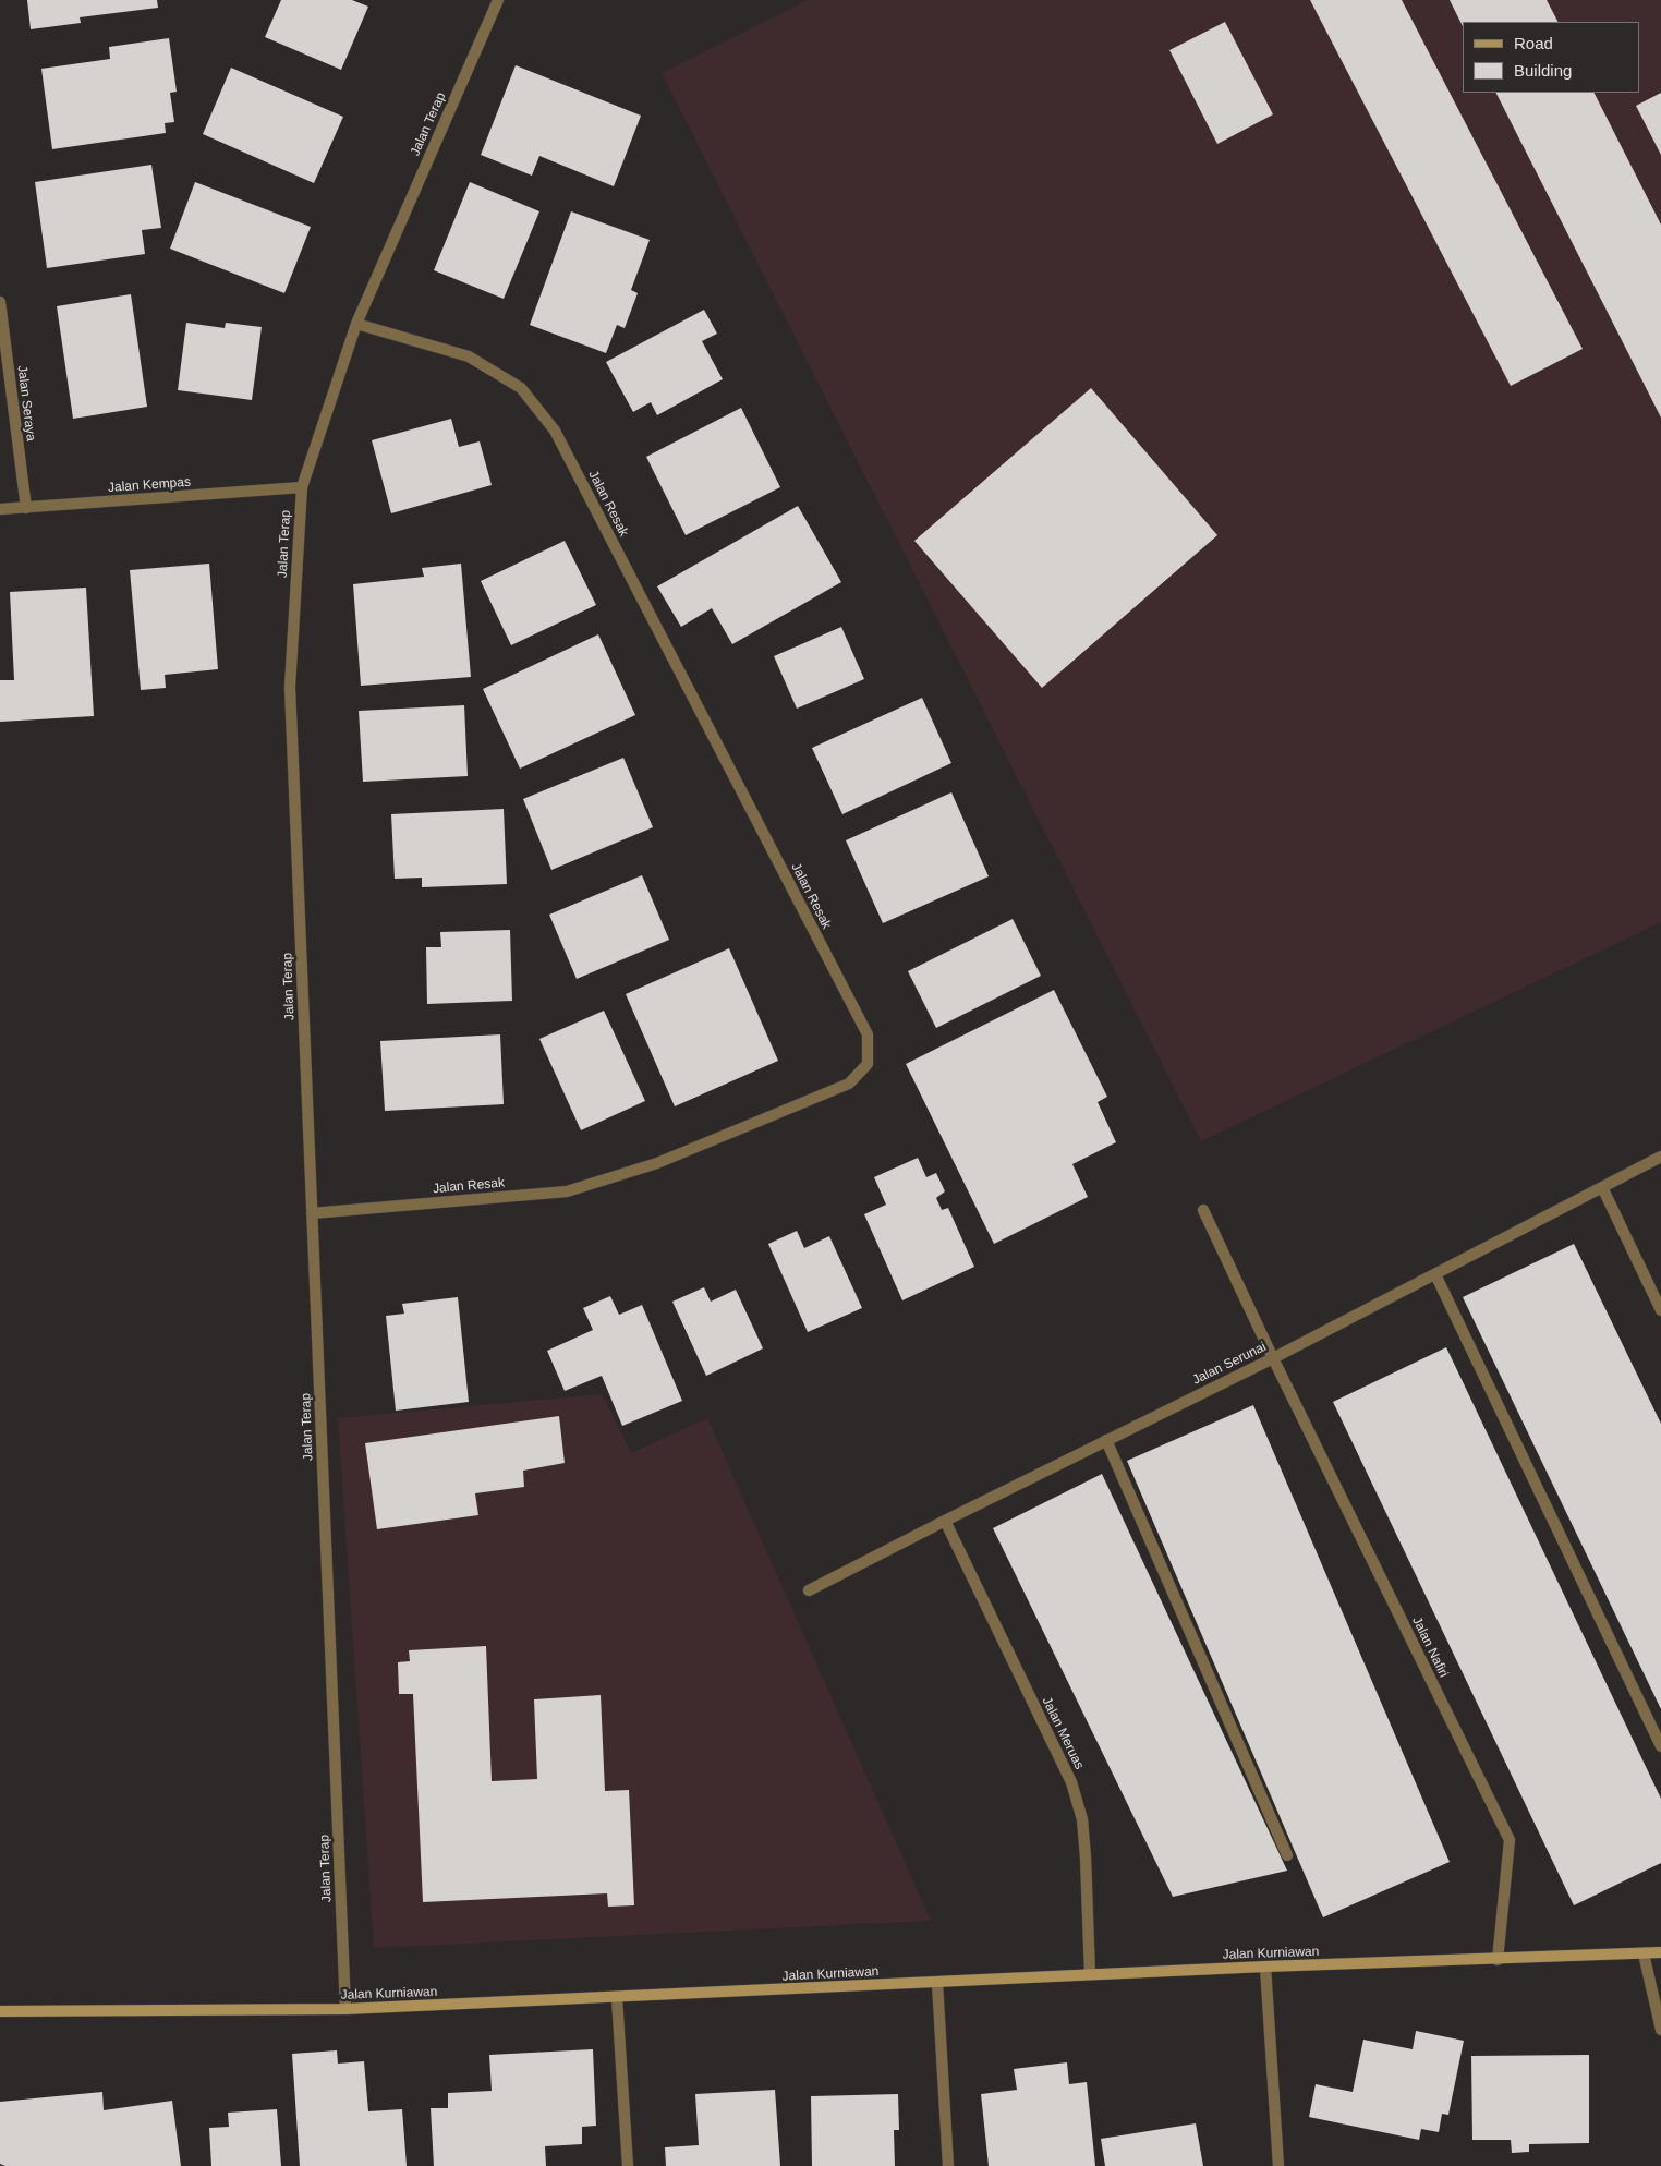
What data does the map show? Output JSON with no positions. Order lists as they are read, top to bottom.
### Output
{
  "streets": {
    "street": [
      "Jalan Terap",
      "Jalan Seraya",
      "Jalan Kempas",
      "Jalan Resak",
      "Jalan Serunai",
      "Jalan Nafiri",
      "Jalan Meruas",
      "Jalan Kurniawan"
    ]
  },
  "crossings": [
    ["Jalan Terap", "Jalan Kempas"],
    ["Jalan Terap", "Jalan Resak"],
    ["Jalan Terap", "Jalan Kurniawan"],
    ["Jalan Seraya", "Jalan Kempas"],
    ["Jalan Serunai", "Jalan Nafiri"],
    ["Jalan Serunai", "Jalan Meruas"],
    ["Jalan Nafiri", "Jalan Kurniawan"],
    ["Jalan Meruas", "Jalan Kurniawan"]
  ],
  "legend": ["Road", "Building"]
}
